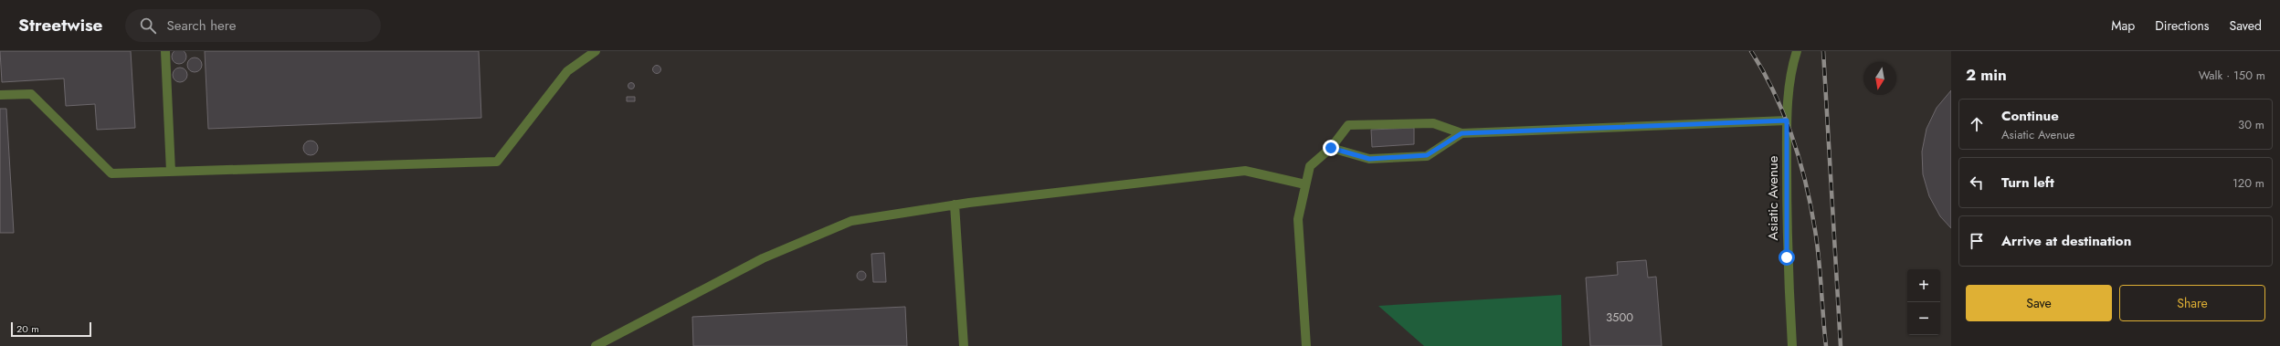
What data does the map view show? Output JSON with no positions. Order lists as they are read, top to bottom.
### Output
{
  "streets": {
    "street": ["Asiatic Avenue"]
  },
  "house_numbers": ["3500"],
  "scale_bar": "20 m",
  "north": "bottom",
  "page": {
    "header": "Streetwise",
    "search": "Search here",
    "nav": ["Map", "Directions", "Saved"],
    "heading": ["2 min", "Walk · 150 m"],
    "list": [
      ["Continue", "Asiatic Avenue", "30 m"],
      ["Turn left", "120 m"],
      "Arrive at destination"
    ],
    "map_buttons": ["+", "−"],
    "buttons": ["Save", "Share"],
    "scale": "20 m"
  }
}
